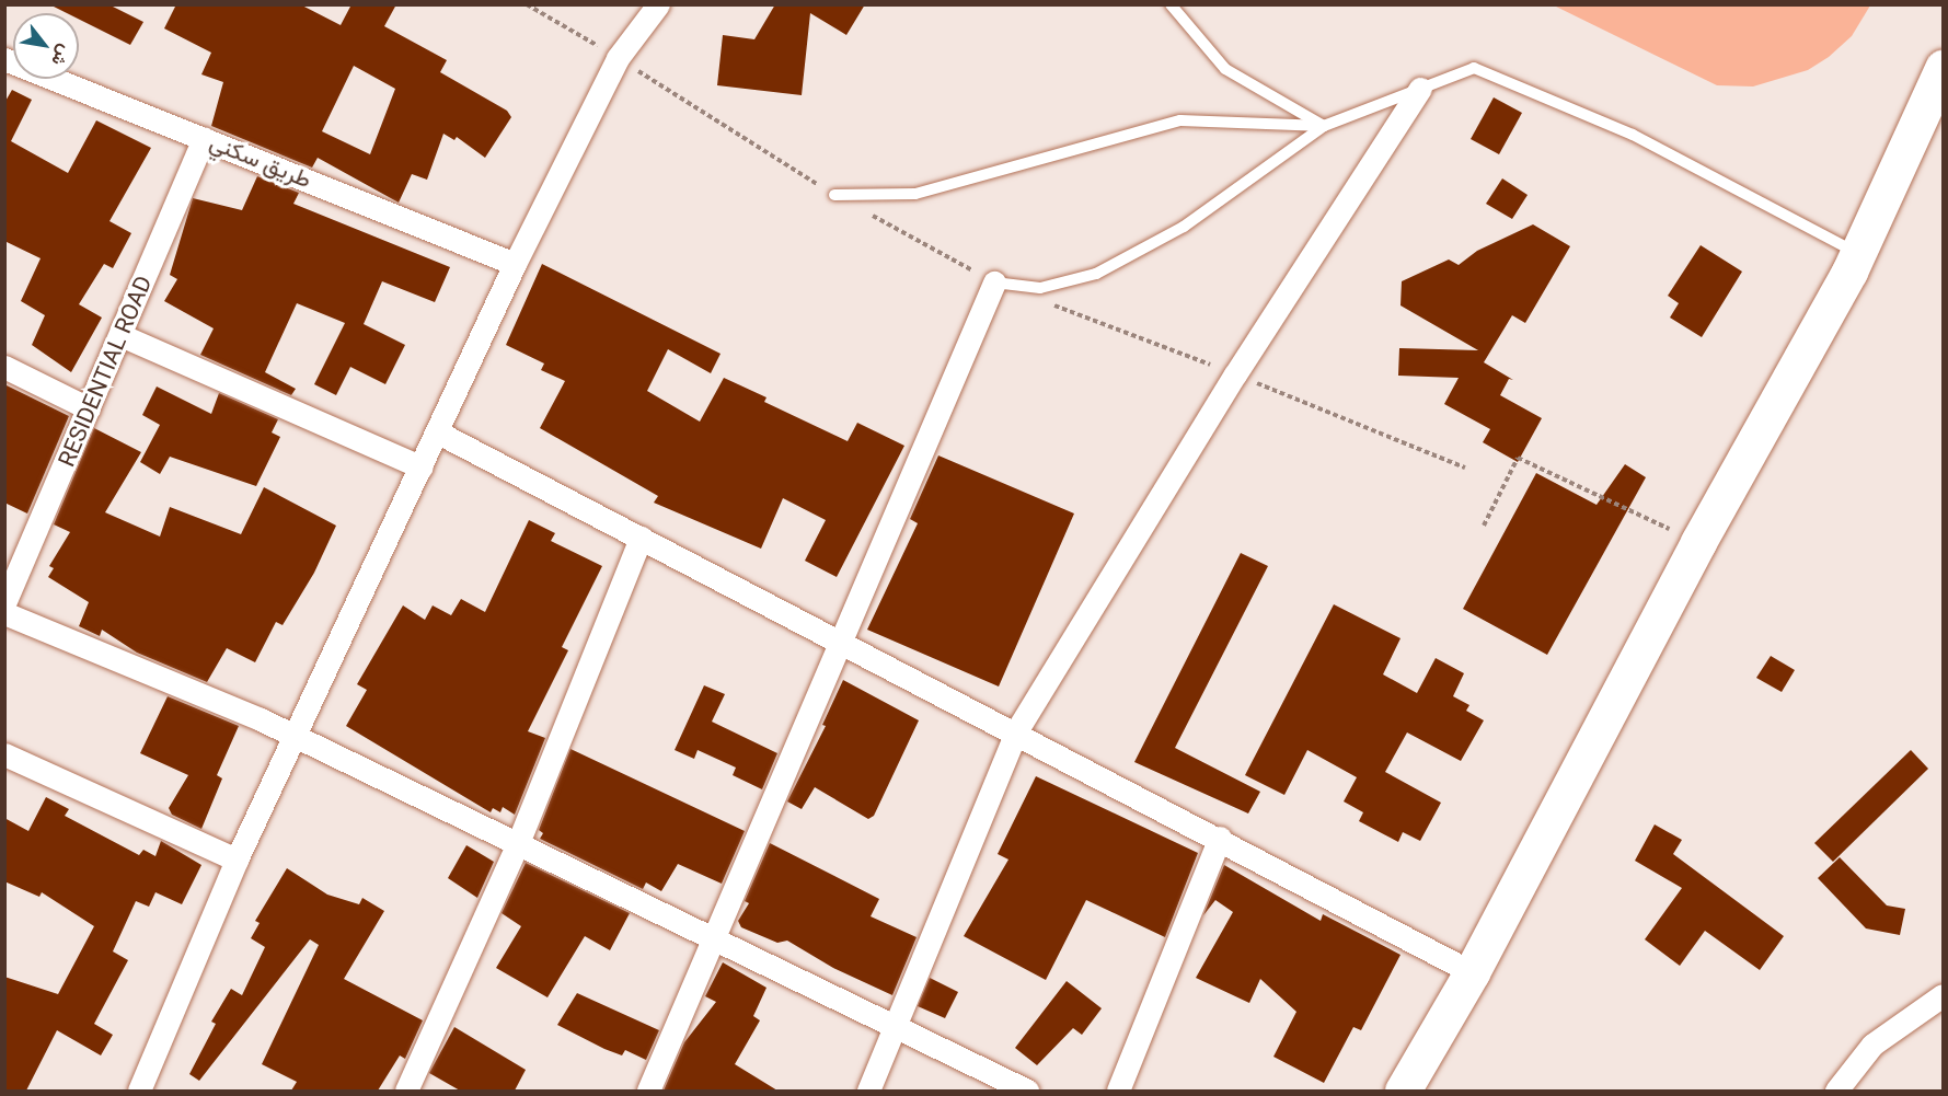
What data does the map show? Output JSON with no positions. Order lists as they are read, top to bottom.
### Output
{
  "streets": {
    "street": ["طريق سكني", "RESIDENTIAL ROAD"]
  },
  "crossings": [
    ["طريق سكني", "RESIDENTIAL ROAD"]
  ],
  "north": "bottom right"
}
